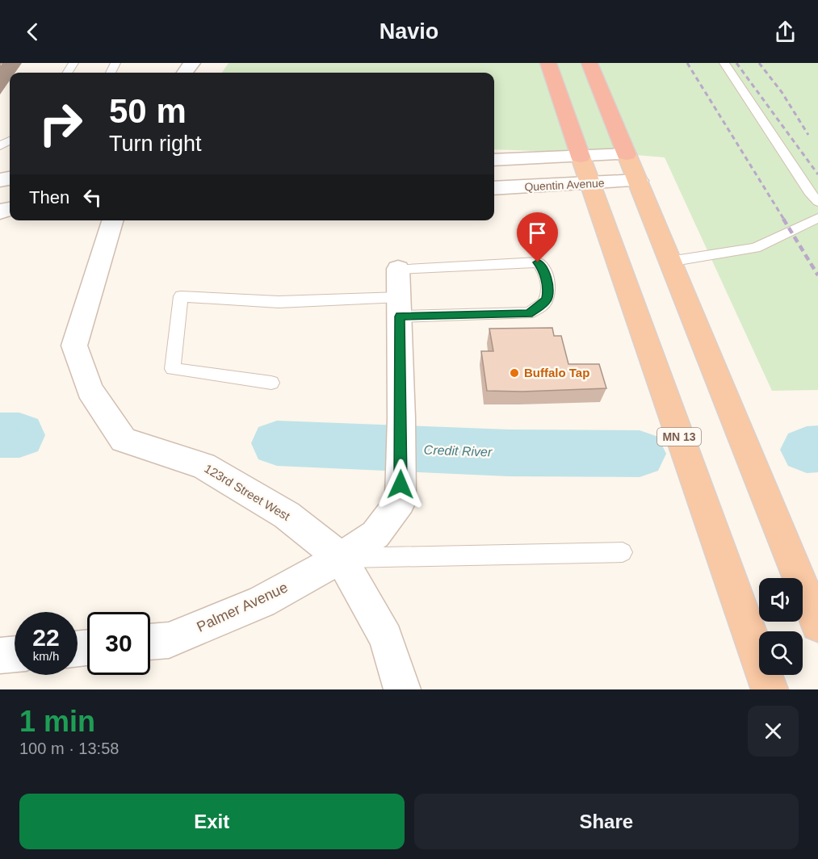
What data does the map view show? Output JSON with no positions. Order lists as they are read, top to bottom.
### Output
{
  "streets": {
    "highway": ["MN 13"],
    "street": ["Quentin Avenue", "123rd Street West", "Palmer Avenue"]
  },
  "crossings": [
    ["Quentin Avenue", "MN 13"],
    ["123rd Street West", "Palmer Avenue"]
  ],
  "water": ["Credit River"],
  "places": ["Buffalo Tap"],
  "page": {
    "header": "Navio",
    "turn": ["50 m", "Turn right"],
    "then": "Then",
    "speed": "22 km/h",
    "limit": "30",
    "heading": ["1 min", "100 m · 13:58"],
    "buttons": ["Exit", "Share"]
  }
}
